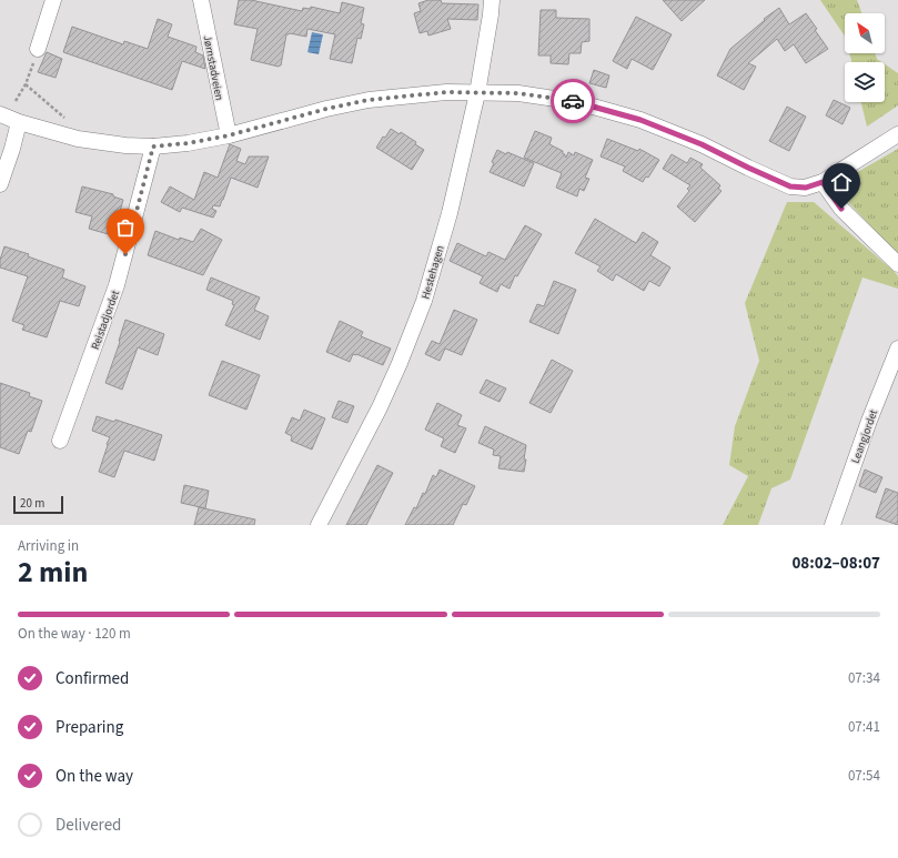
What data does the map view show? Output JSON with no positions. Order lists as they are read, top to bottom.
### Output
{
  "streets": {
    "street": [
      "Jørnstadveien",
      "Hestehagen",
      "Reistadjordet",
      "Leangjordet"
    ]
  },
  "scale_bar": "20 m",
  "north": "top left",
  "page": {
    "scale": "20 m",
    "heading": ["2 min", "Arriving in", "08:02–08:07"],
    "bar": "On the way · 120 m",
    "list": [
      ["Confirmed", "07:34"],
      ["Preparing", "07:41"],
      ["On the way", "07:54"],
      "Delivered"
    ]
  }
}
